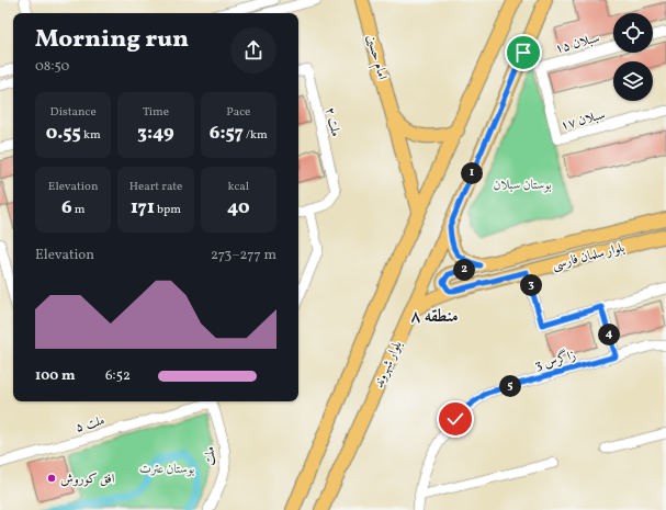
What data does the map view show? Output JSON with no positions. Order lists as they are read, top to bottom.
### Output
{
  "streets": {
    "main road": ["امام حسین", "بلوار سلمان فارسی", "بلوار شهروند"],
    "street": [
      "سبلان ۱۵",
      "سبلان ۱۷",
      "ملت ۲",
      "زاگرس 3",
      "ملت ۵",
      "ملت"
    ]
  },
  "crossings": [
    ["سبلان ۱۵", "سبلان ۱۷"],
    ["بلوار سلمان فارسی", "بلوار شهروند"]
  ],
  "districts": ["منطقه ۸"],
  "parks": ["بوستان سبلان", "بوستان عترت"],
  "places": ["افق کوروش"],
  "page": {
    "heading": ["Morning run", "08:50"],
    "stats": [
      ["Distance", "0.55 km"],
      ["Time", "3:49"],
      ["Pace", "6:57 /km"],
      ["Elevation", "6 m"],
      ["Heart rate", "171 bpm"],
      ["kcal", "40"]
    ],
    "pins": [
      "1",
      "2",
      "3",
      "4",
      "5"
    ],
    "chart": ["Elevation", "273–277 m"],
    "list": [
      {
        "name": "100 m",
        "note": "6:52"
      }
    ]
  }
}
